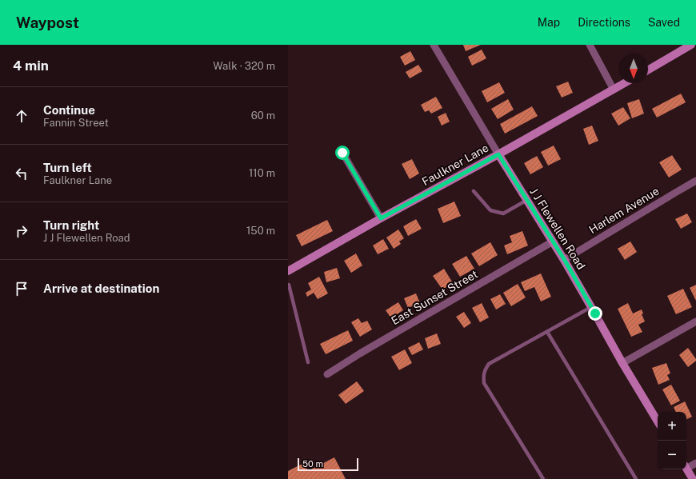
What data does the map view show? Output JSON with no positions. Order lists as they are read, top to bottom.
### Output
{
  "streets": {
    "street": [
      "Faulkner Lane",
      "Harlem Avenue",
      "J J Flewellen Road",
      "East Sunset Street"
    ]
  },
  "crossings": [
    ["Faulkner Lane", "J J Flewellen Road"],
    ["Harlem Avenue", "J J Flewellen Road"],
    ["J J Flewellen Road", "East Sunset Street"]
  ],
  "scale_bar": "50 m",
  "north": "bottom",
  "page": {
    "header": "Waypost",
    "nav": ["Map", "Directions", "Saved"],
    "heading": ["4 min", "Walk · 320 m"],
    "list": [
      ["Continue", "Fannin Street", "60 m"],
      ["Turn left", "Faulkner Lane", "110 m"],
      ["Turn right", "J J Flewellen Road", "150 m"],
      "Arrive at destination"
    ],
    "map_buttons": ["+", "−"],
    "scale": "50 m"
  }
}
